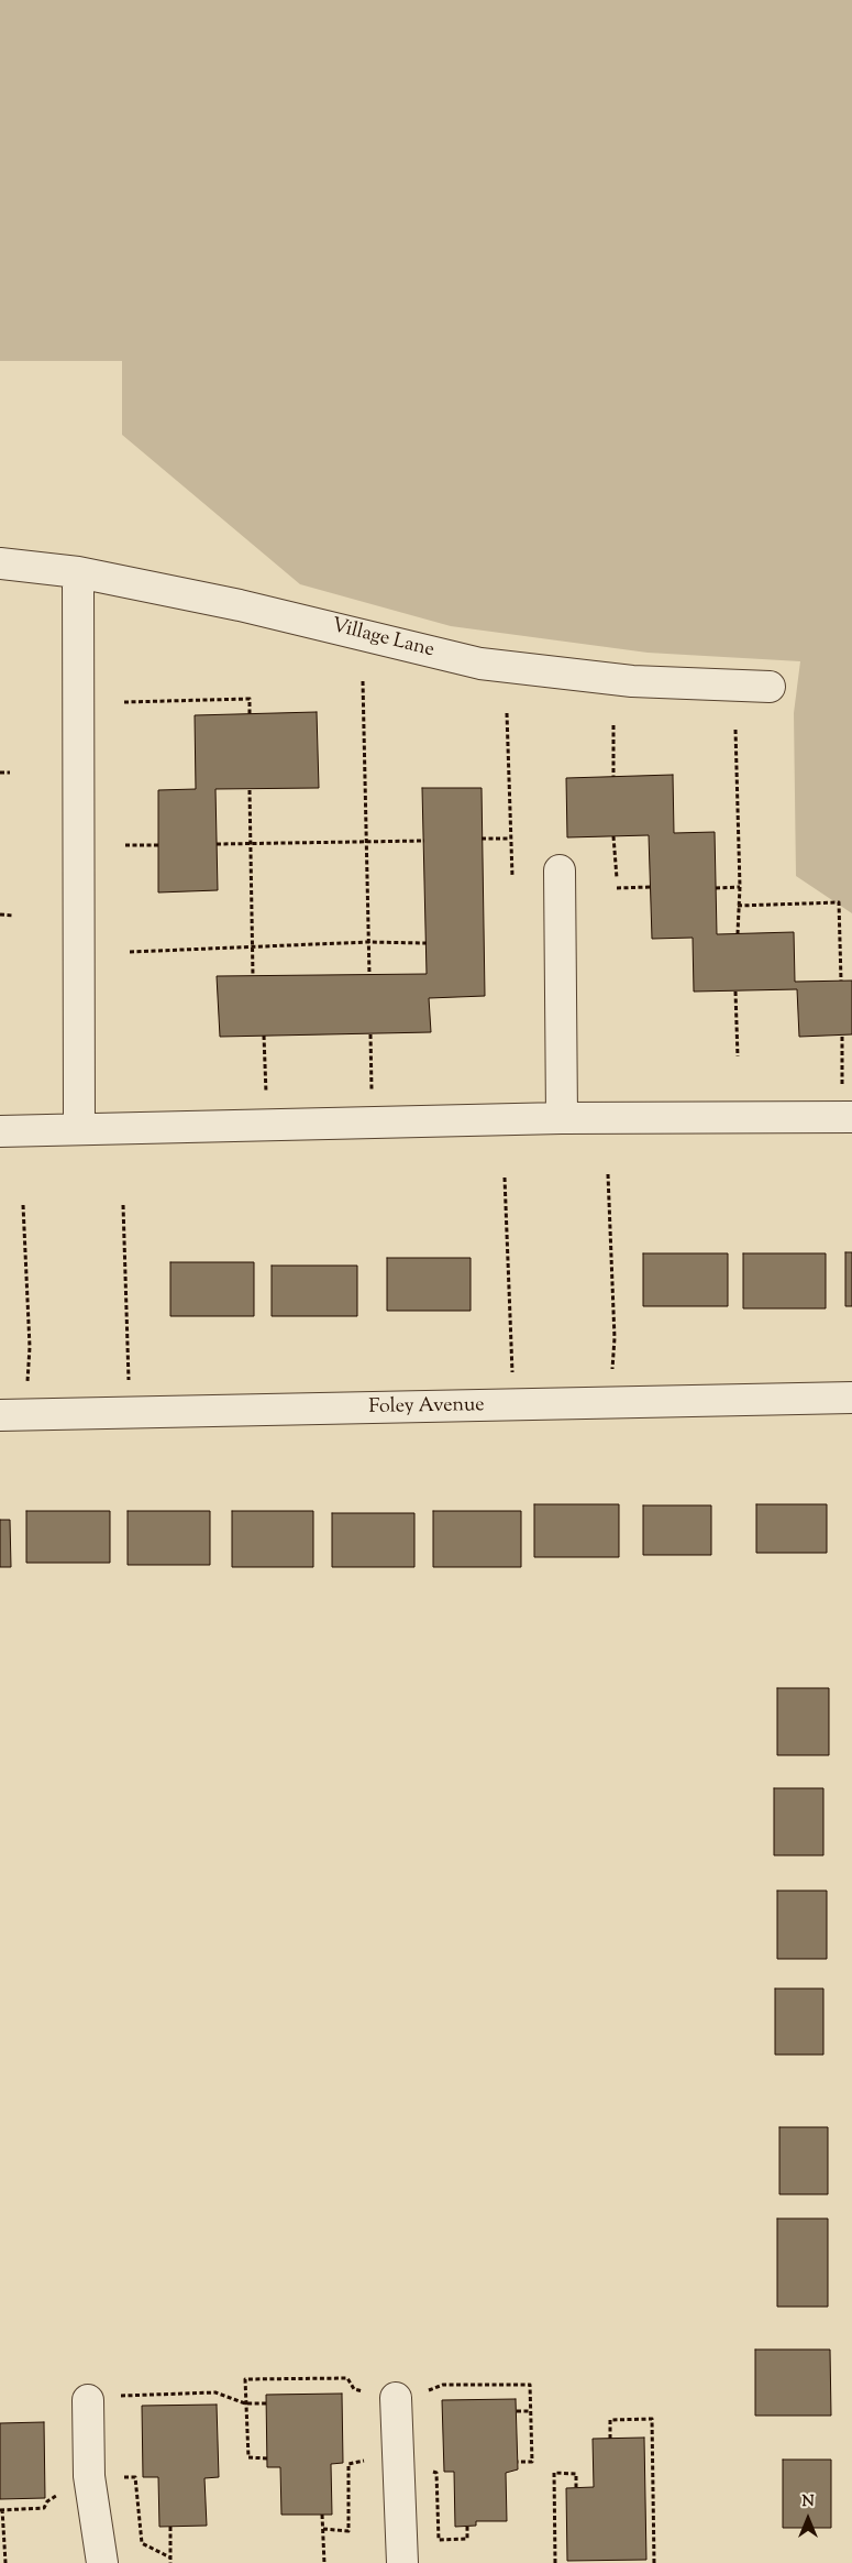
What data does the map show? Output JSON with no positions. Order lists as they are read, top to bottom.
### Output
{
  "streets": {
    "street": ["Village Lane", "Foley Avenue"]
  },
  "north": "top"
}
